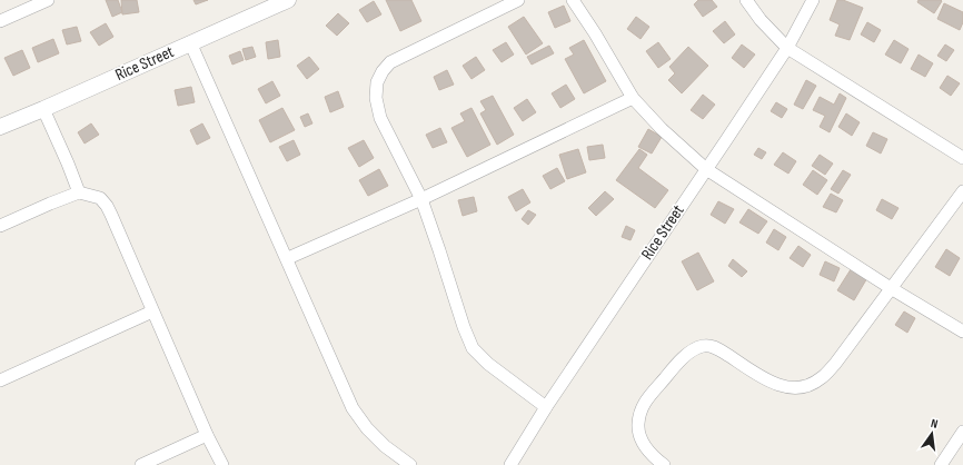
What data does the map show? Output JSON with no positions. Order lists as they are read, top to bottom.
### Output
{
  "streets": {
    "street": ["Rice Street"]
  },
  "north": "top"
}
